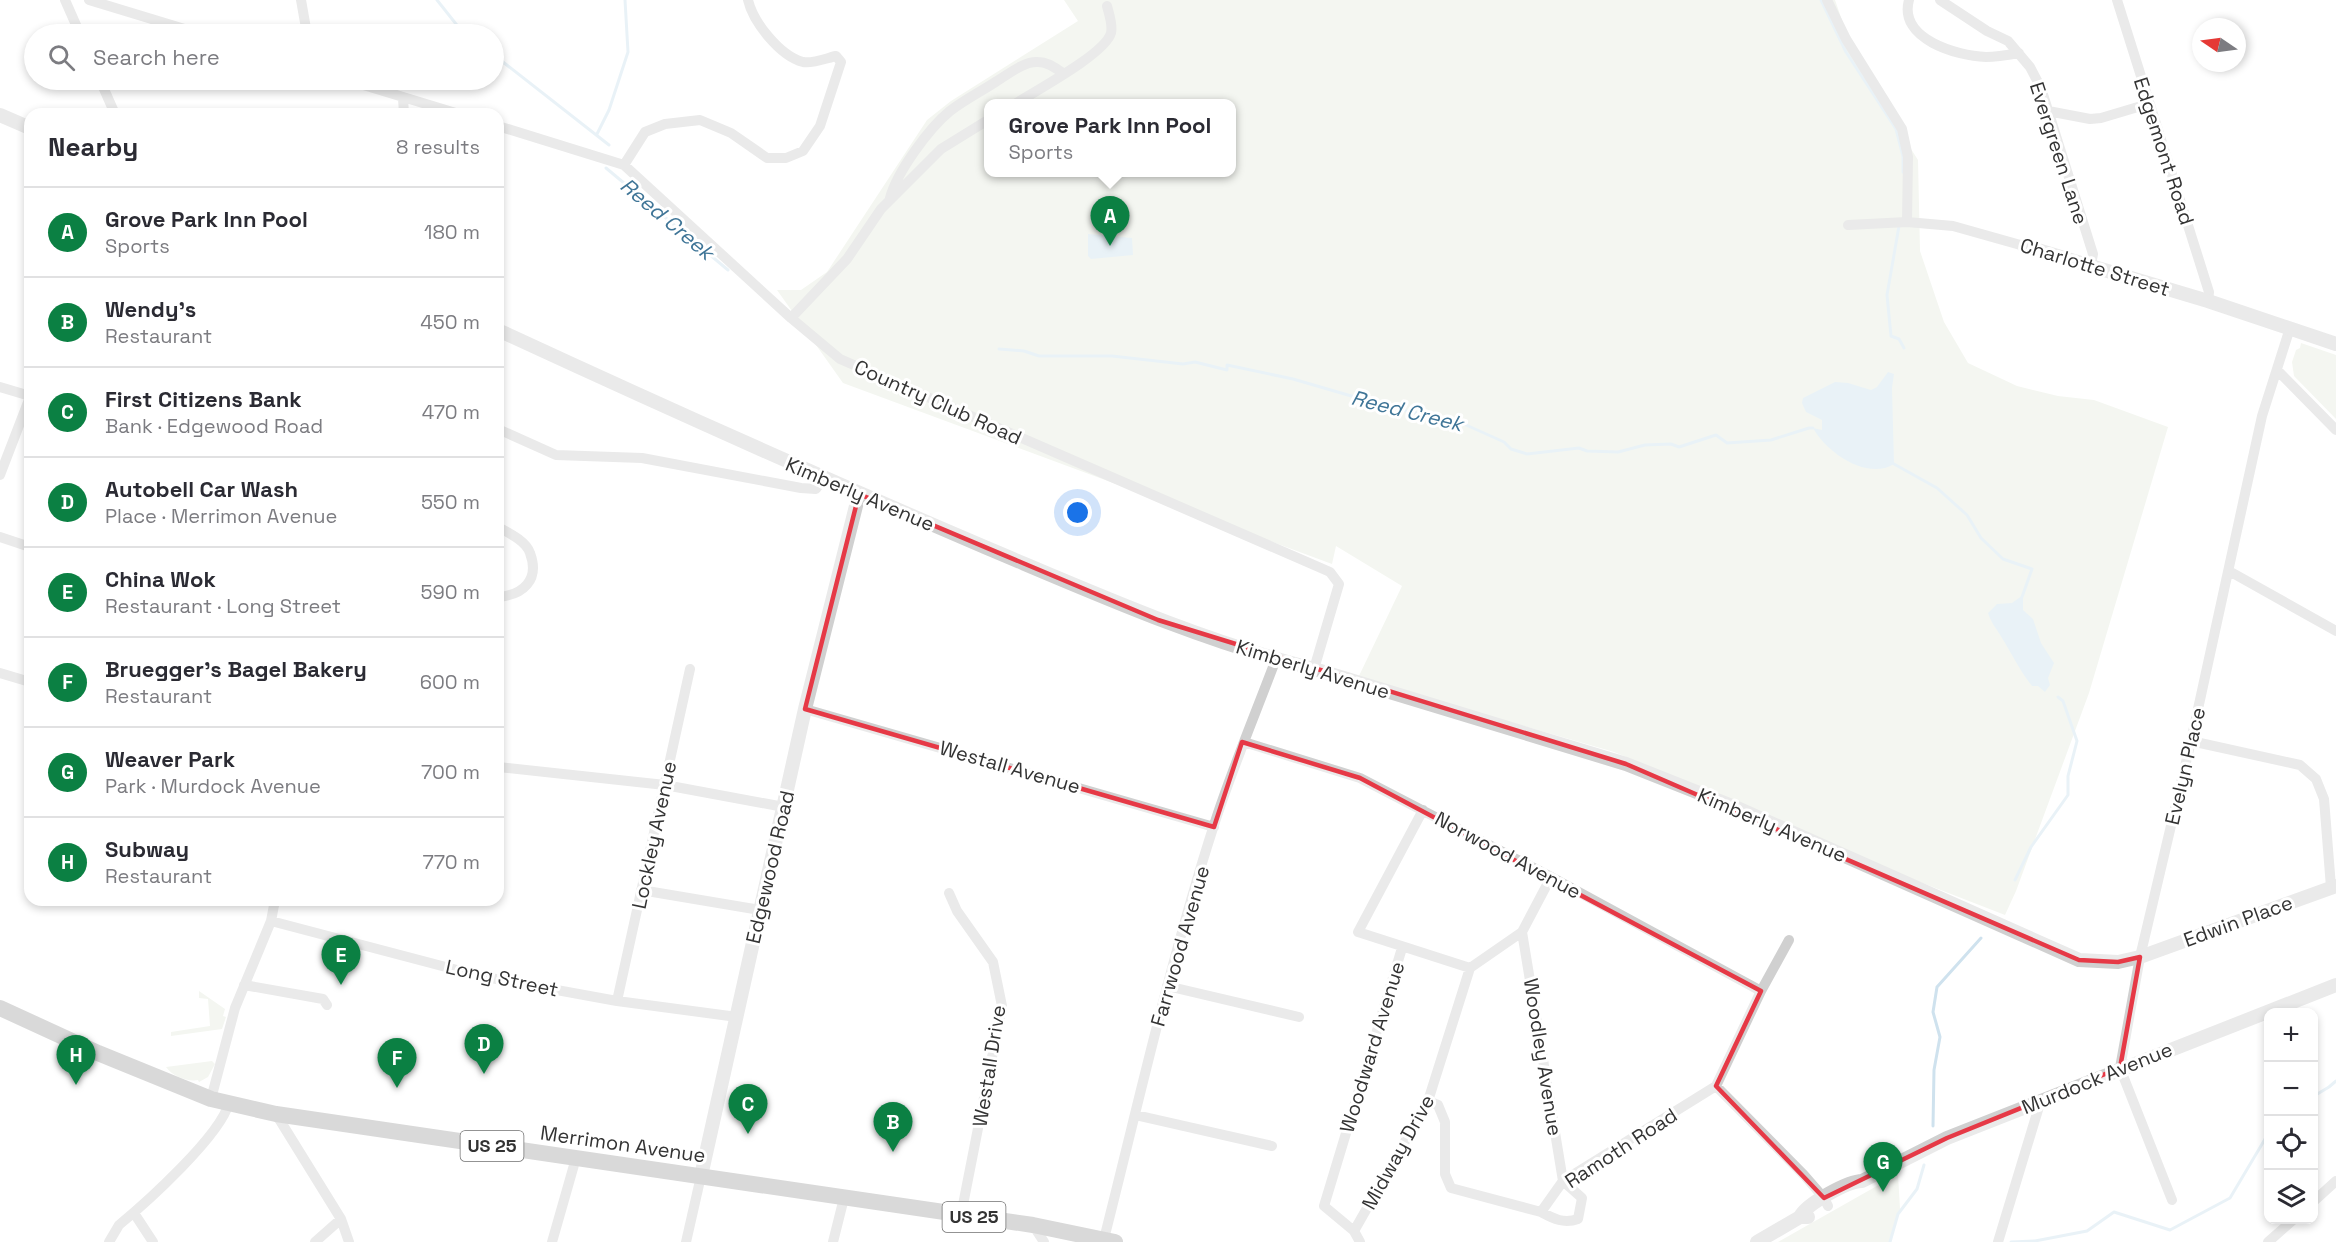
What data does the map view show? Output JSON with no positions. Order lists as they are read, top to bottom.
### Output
{
  "streets": {
    "main road": ["Merrimon Avenue", "US 25"],
    "street": [
      "Edgemont Road",
      "Evergreen Lane",
      "Charlotte Street",
      "Country Club Road",
      "Kimberly Avenue",
      "Evelyn Place",
      "Westall Avenue",
      "Lockley Avenue",
      "Norwood Avenue",
      "Edgewood Road",
      "Edwin Place",
      "Farrwood Avenue",
      "Long Street",
      "Woodward Avenue",
      "Woodley Avenue",
      "Westall Drive",
      "Murdock Avenue",
      "Ramoth Road",
      "Midway Drive"
    ]
  },
  "crossings": [
    ["Edgemont Road", "Charlotte Street"],
    ["Evergreen Lane", "Charlotte Street"],
    ["Charlotte Street", "Evelyn Place"],
    ["Country Club Road", "Kimberly Avenue"],
    ["Kimberly Avenue", "Evelyn Place"],
    ["Kimberly Avenue", "Edgewood Road"],
    ["Kimberly Avenue", "Edwin Place"],
    ["Kimberly Avenue", "Farrwood Avenue"],
    ["Evelyn Place", "Edwin Place"],
    ["Evelyn Place", "Murdock Avenue"],
    ["Westall Avenue", "Edgewood Road"],
    ["Westall Avenue", "Farrwood Avenue"],
    ["Lockley Avenue", "Long Street"],
    ["Norwood Avenue", "Farrwood Avenue"],
    ["Norwood Avenue", "Woodward Avenue"],
    ["Edgewood Road", "Long Street"],
    ["Edgewood Road", "Merrimon Avenue"],
    ["Farrwood Avenue", "Merrimon Avenue"],
    ["Woodward Avenue", "Midway Drive"],
    ["Woodley Avenue", "Ramoth Road"],
    ["Westall Drive", "Merrimon Avenue"]
  ],
  "water": ["Reed Creek"],
  "north": "left",
  "page": {
    "search": "Search here",
    "popup": ["Grove Park Inn Pool", "Sports"],
    "heading": ["Nearby", "8 results"],
    "list": [
      {
        "mark": "A",
        "name": "Grove Park Inn Pool",
        "note": "Sports",
        "value": "180 m"
      },
      {
        "mark": "B",
        "name": "Wendy's",
        "note": "Restaurant",
        "value": "450 m"
      },
      {
        "mark": "C",
        "name": "First Citizens Bank",
        "note": "Bank · Edgewood Road",
        "value": "470 m"
      },
      {
        "mark": "D",
        "name": "Autobell Car Wash",
        "note": "Place · Merrimon Avenue",
        "value": "550 m"
      },
      {
        "mark": "E",
        "name": "China Wok",
        "note": "Restaurant · Long Street",
        "value": "590 m"
      },
      {
        "mark": "F",
        "name": "Bruegger's Bagel Bakery",
        "note": "Restaurant",
        "value": "600 m"
      },
      {
        "mark": "G",
        "name": "Weaver Park",
        "note": "Park · Murdock Avenue",
        "value": "700 m"
      },
      {
        "mark": "H",
        "name": "Subway",
        "note": "Restaurant",
        "value": "770 m"
      }
    ],
    "pins": [
      "A",
      "E",
      "D",
      "H",
      "F",
      "C",
      "B",
      "G"
    ],
    "map_buttons": ["+", "−"]
  }
}
